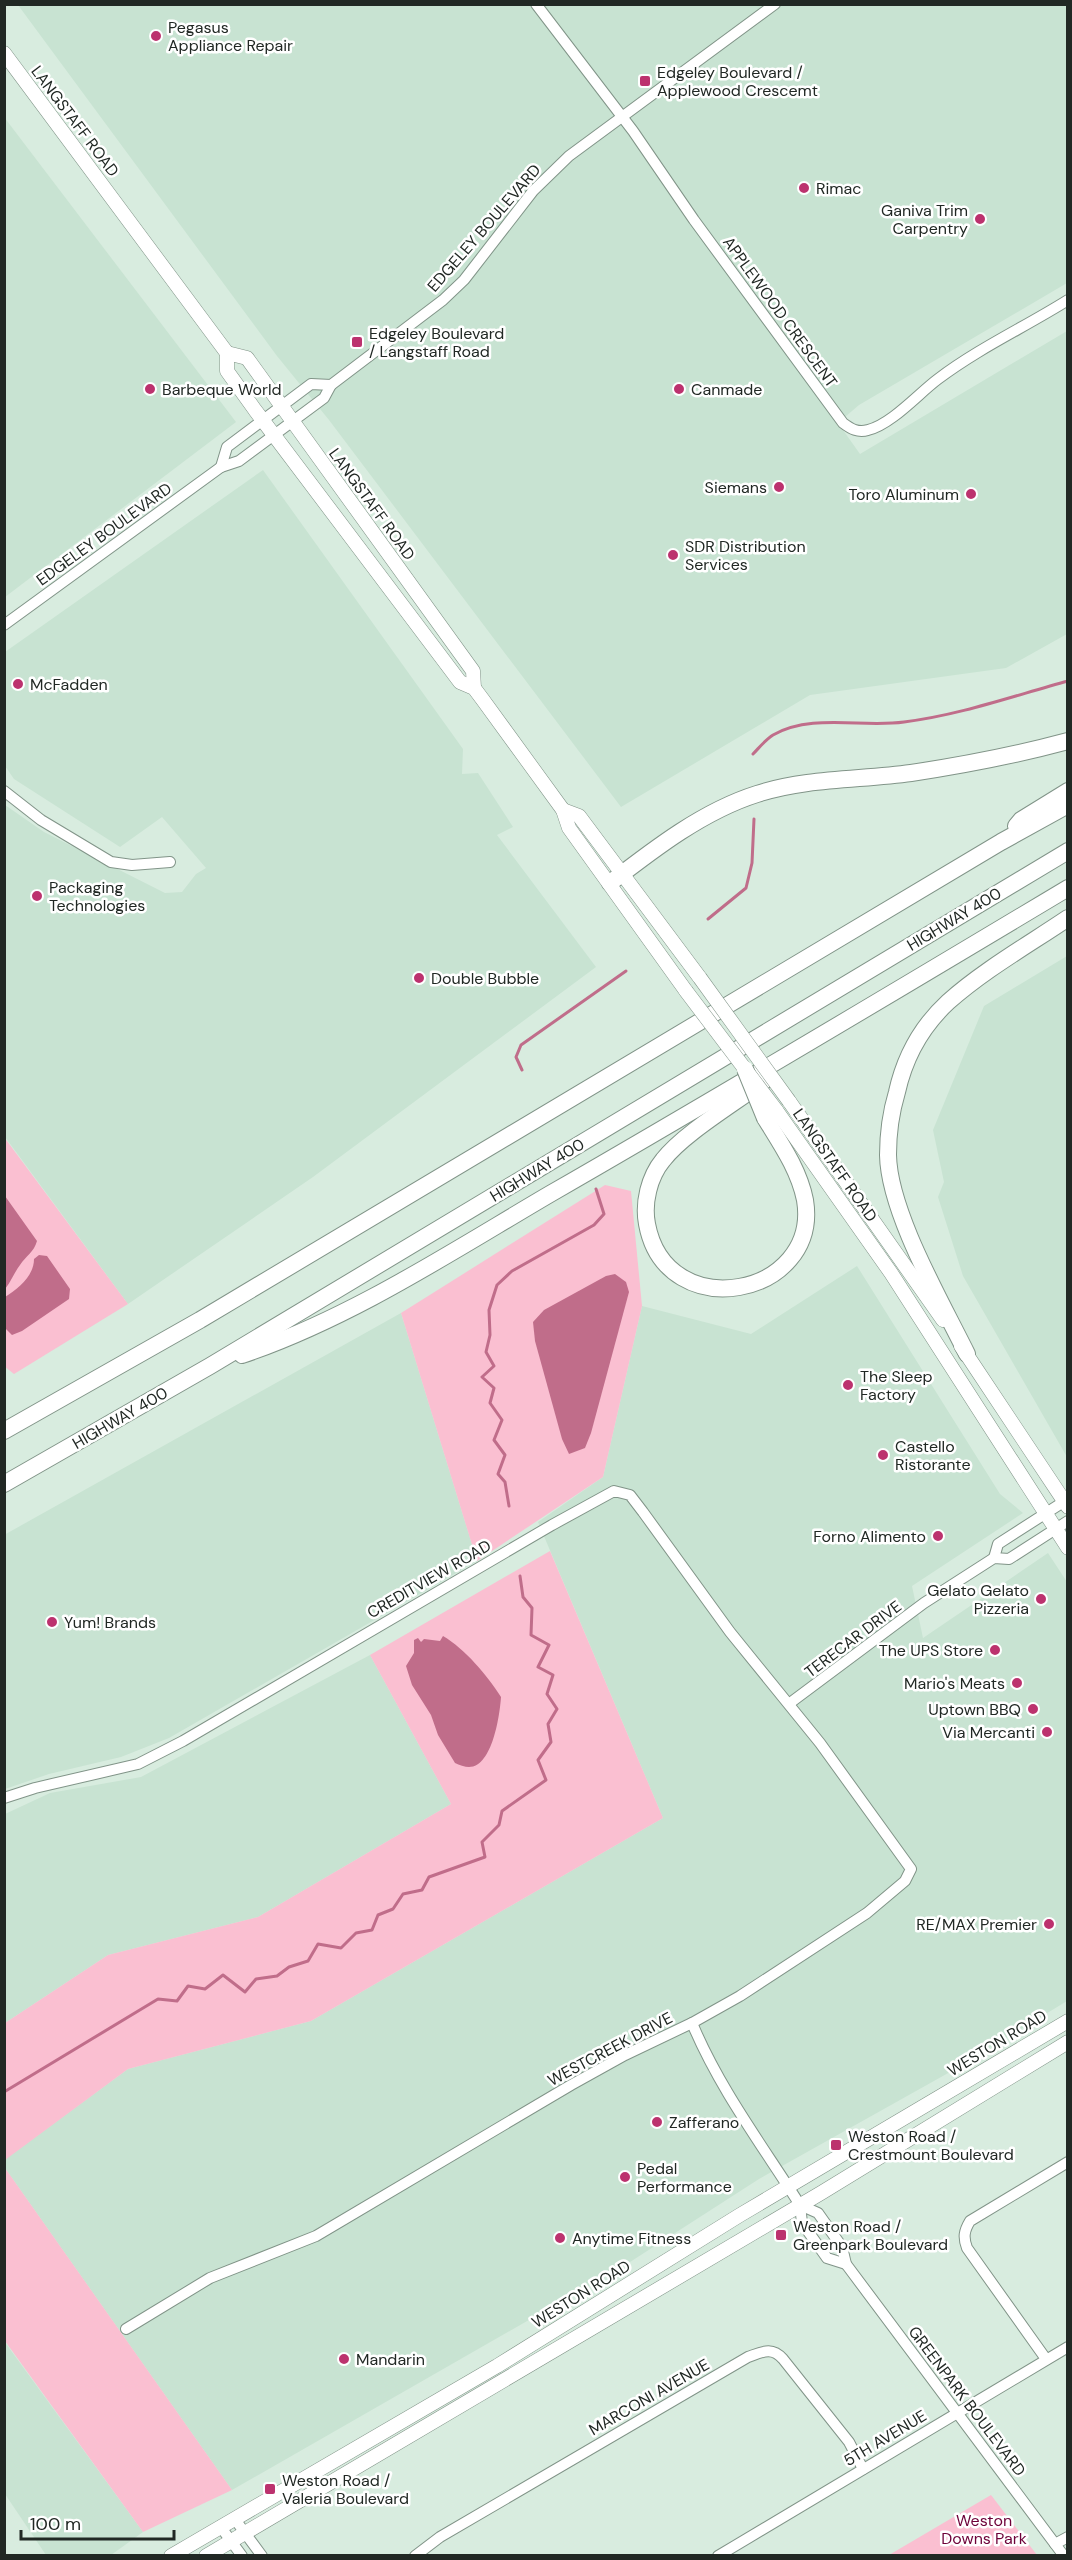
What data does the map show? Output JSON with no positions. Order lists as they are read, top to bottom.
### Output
{
  "streets": {
    "highway": ["HIGHWAY 400"],
    "main road": ["LANGSTAFF ROAD", "WESTON ROAD"],
    "street": [
      "EDGELEY BOULEVARD",
      "APPLEWOOD CRESCENT",
      "CREDITVIEW ROAD",
      "TERECAR DRIVE",
      "WESTCREEK DRIVE",
      "MARCONI AVENUE",
      "GREENPARK BOULEVARD",
      "5TH AVENUE"
    ]
  },
  "crossings": [
    ["LANGSTAFF ROAD", "EDGELEY BOULEVARD"],
    ["LANGSTAFF ROAD", "TERECAR DRIVE"],
    ["EDGELEY BOULEVARD", "APPLEWOOD CRESCENT"],
    ["CREDITVIEW ROAD", "TERECAR DRIVE"],
    ["CREDITVIEW ROAD", "WESTCREEK DRIVE"],
    ["TERECAR DRIVE", "WESTCREEK DRIVE"],
    ["WESTON ROAD", "GREENPARK BOULEVARD"],
    ["MARCONI AVENUE", "5TH AVENUE"],
    ["GREENPARK BOULEVARD", "5TH AVENUE"]
  ],
  "parks": ["Weston Downs Park"],
  "places": {
    "other": [
      "Pegasus Appliance Repair",
      "Rimac",
      "Ganiva Trim Carpentry",
      "Barbeque World",
      "Canmade",
      "Siemans",
      "Toro Aluminum",
      "SDR Distribution Services",
      "McFadden",
      "Packaging Technologies",
      "Double Bubble",
      "The Sleep Factory",
      "Castello Ristorante",
      "Forno Alimento",
      "Gelato Gelato Pizzeria",
      "Yum! Brands",
      "The UPS Store",
      "Mario's Meats",
      "Uptown BBQ",
      "Via Mercanti",
      "RE/MAX Premier",
      "Zafferano",
      "Pedal Performance",
      "Anytime Fitness",
      "Mandarin"
    ],
    "transit": [
      "Edgeley Boulevard / Applewood Crescemt",
      "Edgeley Boulevard / Langstaff Road",
      "Weston Road / Crestmount Boulevard",
      "Weston Road / Greenpark Boulevard",
      "Weston Road / Valeria Boulevard"
    ]
  },
  "scale_bar": "100 m"
}
